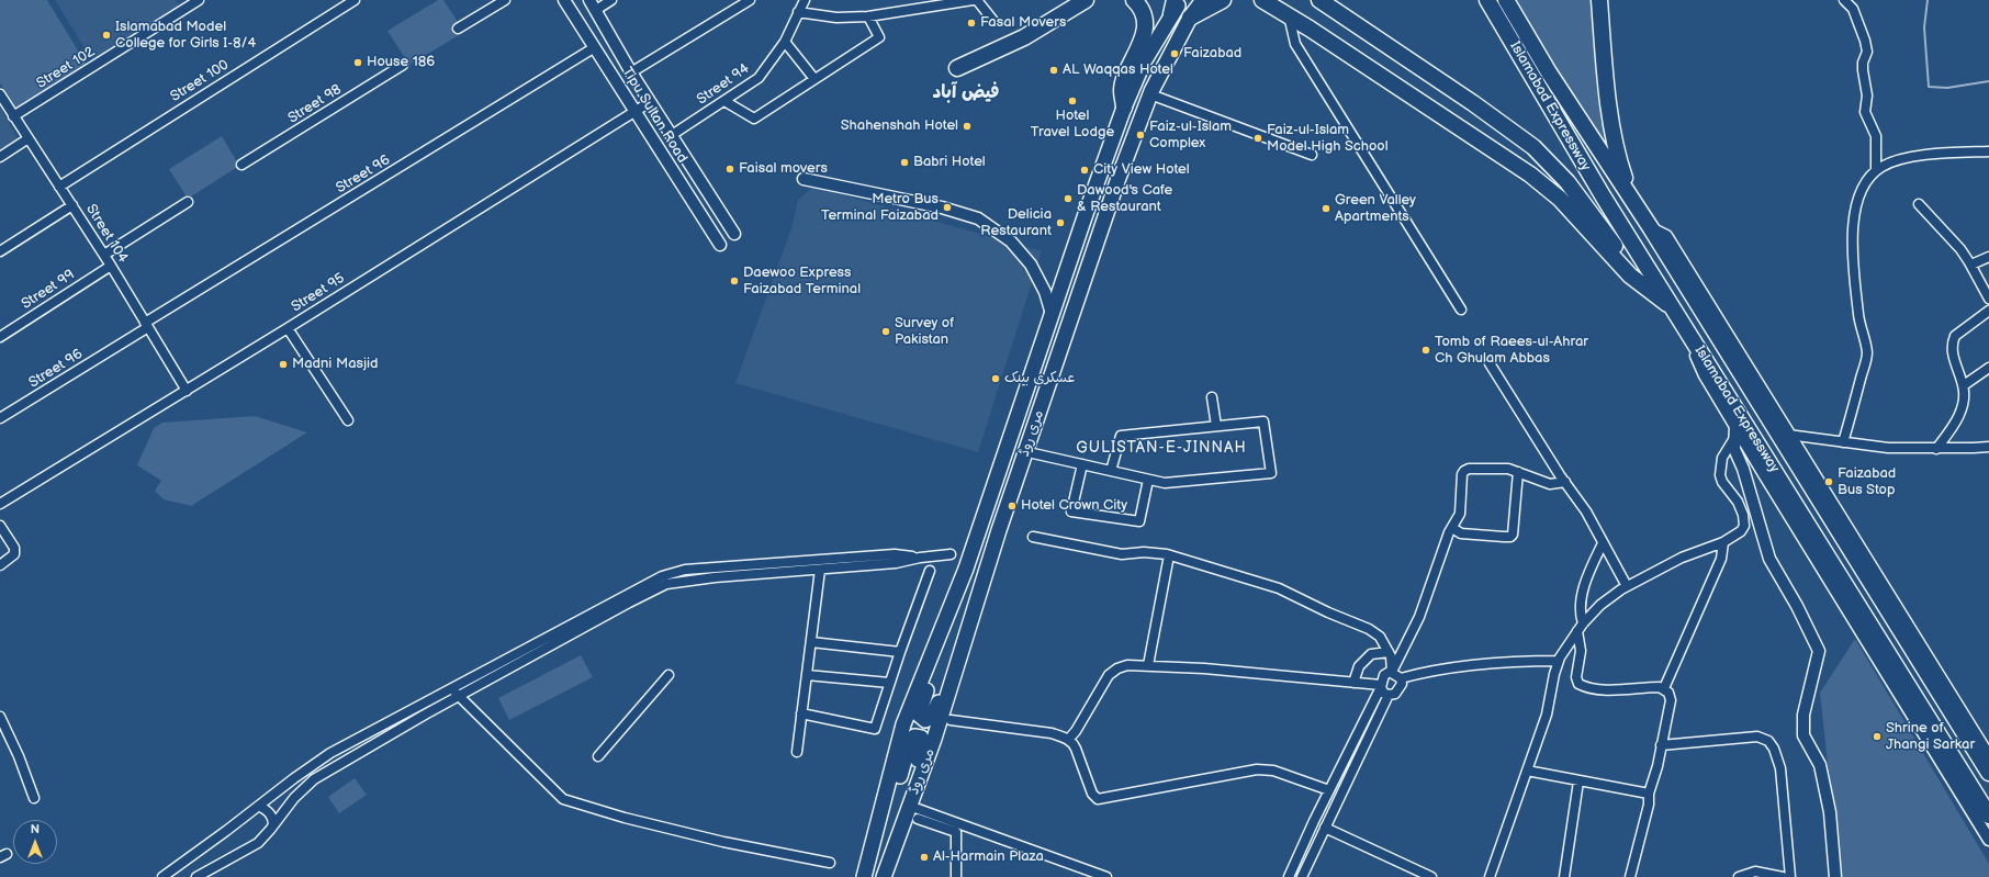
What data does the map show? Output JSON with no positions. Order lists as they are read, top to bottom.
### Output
{
  "streets": {
    "highway": ["Islamabad Expressway"],
    "main road": ["مری روڈ"],
    "street": [
      "Street 102",
      "Street 100",
      "Street 94",
      "Street 98",
      "Tipu Sultan Road",
      "Street 96",
      "Street 104",
      "Street 99",
      "Street 95"
    ]
  },
  "crossings": [
    ["Street 102", "Street 104"],
    ["Street 100", "Street 104"],
    ["Street 94", "Tipu Sultan Road"],
    ["Tipu Sultan Road", "Street 96"],
    ["Tipu Sultan Road", "Street 95"],
    ["Street 96", "Street 104"],
    ["Street 104", "Street 99"],
    ["Street 104", "Street 95"]
  ],
  "districts": ["فیض آباد", "GULISTAN-E-JINNAH"],
  "places": [
    "Fasal Movers",
    "Islamabad Model College for Girls I-8/4",
    "Faizabad",
    "House 186",
    "AL Waqqas Hotel",
    "Hotel Travel Lodge",
    "Shahenshah Hotel",
    "Faiz-ul-Islam Complex",
    "Faiz-ul-Islam Model High School",
    "Babri Hotel",
    "Faisal movers",
    "City View Hotel",
    "Dawood's Cafe & Restaurant",
    "Metro Bus Terminal Faizabad",
    "Green Valley Apartments",
    "Delicia Restaurant",
    "Daewoo Express Faizabad Terminal",
    "Survey of Pakistan",
    "Tomb of Raees-ul-Ahrar Ch Ghulam Abbas",
    "Madni Masjid",
    "عسکری بینک",
    "Faizabad Bus Stop",
    "Hotel Crown City",
    "Shrine of Jhangi Sarkar",
    "Al-Harmain Plaza"
  ],
  "north": "top"
}
